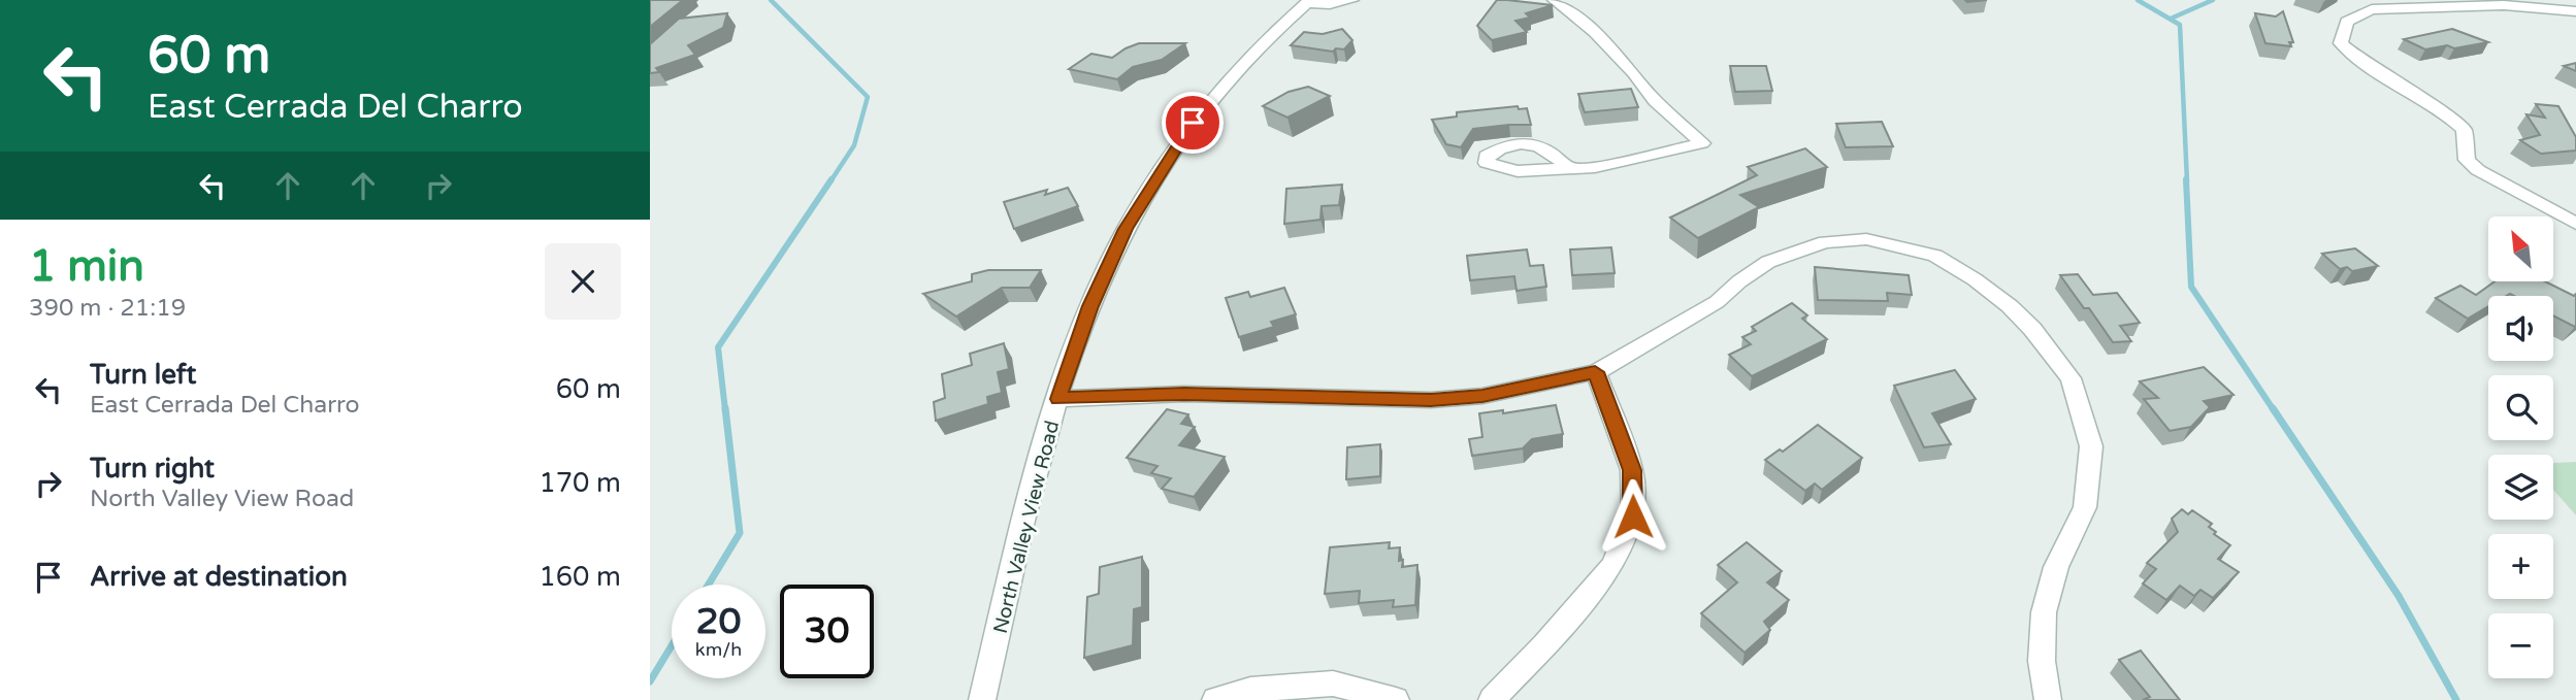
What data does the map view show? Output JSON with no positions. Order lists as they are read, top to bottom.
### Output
{
  "streets": {
    "street": ["North Valley View Road"]
  },
  "north": "top left",
  "page": {
    "turn": ["60 m", "East Cerrada Del Charro"],
    "map_buttons": ["+", "−"],
    "heading": ["1 min", "390 m · 21:19"],
    "list": [
      {
        "name": "Turn left",
        "note": "East Cerrada Del Charro",
        "value": "60 m"
      },
      {
        "name": "Turn right",
        "note": "North Valley View Road",
        "value": "170 m"
      },
      {
        "name": "Arrive at destination",
        "value": "160 m"
      }
    ],
    "speed": "20 km/h",
    "limit": "30"
  }
}
